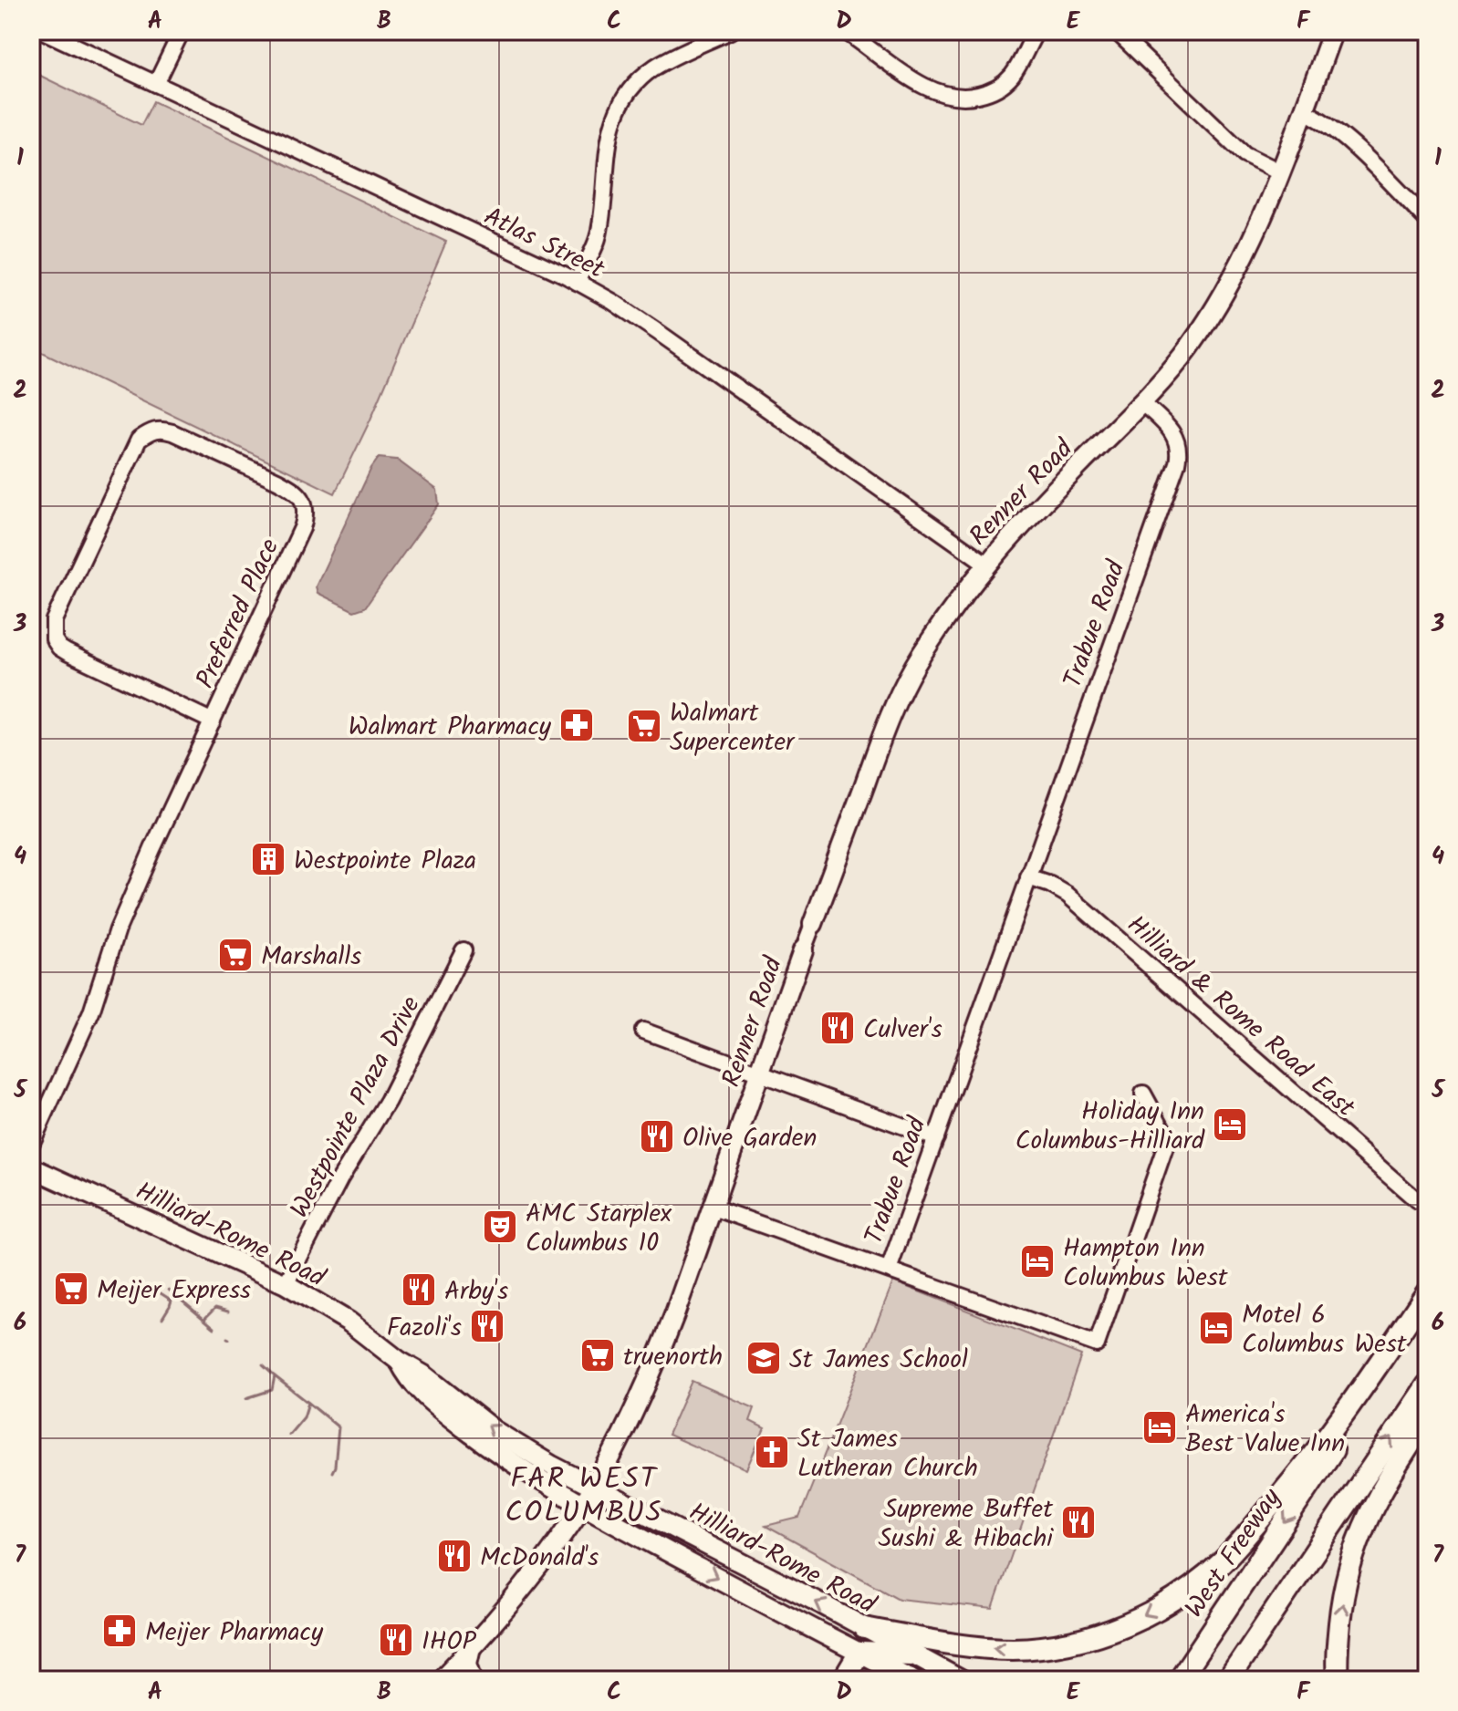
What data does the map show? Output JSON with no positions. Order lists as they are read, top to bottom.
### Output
{
  "streets": {
    "highway": ["West Freeway"],
    "main road": ["Renner Road", "Hilliard-Rome Road"],
    "street": [
      "Atlas Street",
      "Preferred Place",
      "Trabue Road",
      "Hilliard & Rome Road East",
      "Westpointe Plaza Drive"
    ]
  },
  "crossings": [
    ["Atlas Street", "Renner Road"],
    ["Renner Road", "Trabue Road"],
    ["Renner Road", "Hilliard-Rome Road"],
    ["Trabue Road", "Hilliard & Rome Road East"],
    ["Westpointe Plaza Drive", "Hilliard-Rome Road"]
  ],
  "districts": ["FAR WEST COLUMBUS"],
  "places": {
    "pharmacy": ["Walmart Pharmacy", "Meijer Pharmacy"],
    "supermarket": [
      "Walmart Supercenter",
      "Marshalls",
      "Meijer Express",
      "truenorth"
    ],
    "building": ["Westpointe Plaza"],
    "restaurant": [
      "Culver's",
      "Olive Garden",
      "Arby's",
      "Fazoli's",
      "Supreme Buffet Sushi & Hibachi",
      "McDonald's",
      "IHOP"
    ],
    "hotel": [
      "Holiday Inn Columbus-Hilliard",
      "Hampton Inn Columbus West",
      "Motel 6 Columbus West",
      "America's Best Value Inn"
    ],
    "theatre": ["AMC Starplex Columbus 10"],
    "school or university": ["St James School"],
    "church": ["St James Lutheran Church"]
  },
  "grid": {
    "columns": [
      "A",
      "B",
      "C",
      "D",
      "E",
      "F"
    ],
    "rows": [
      "1",
      "2",
      "3",
      "4",
      "5",
      "6",
      "7"
    ]
  }
}
